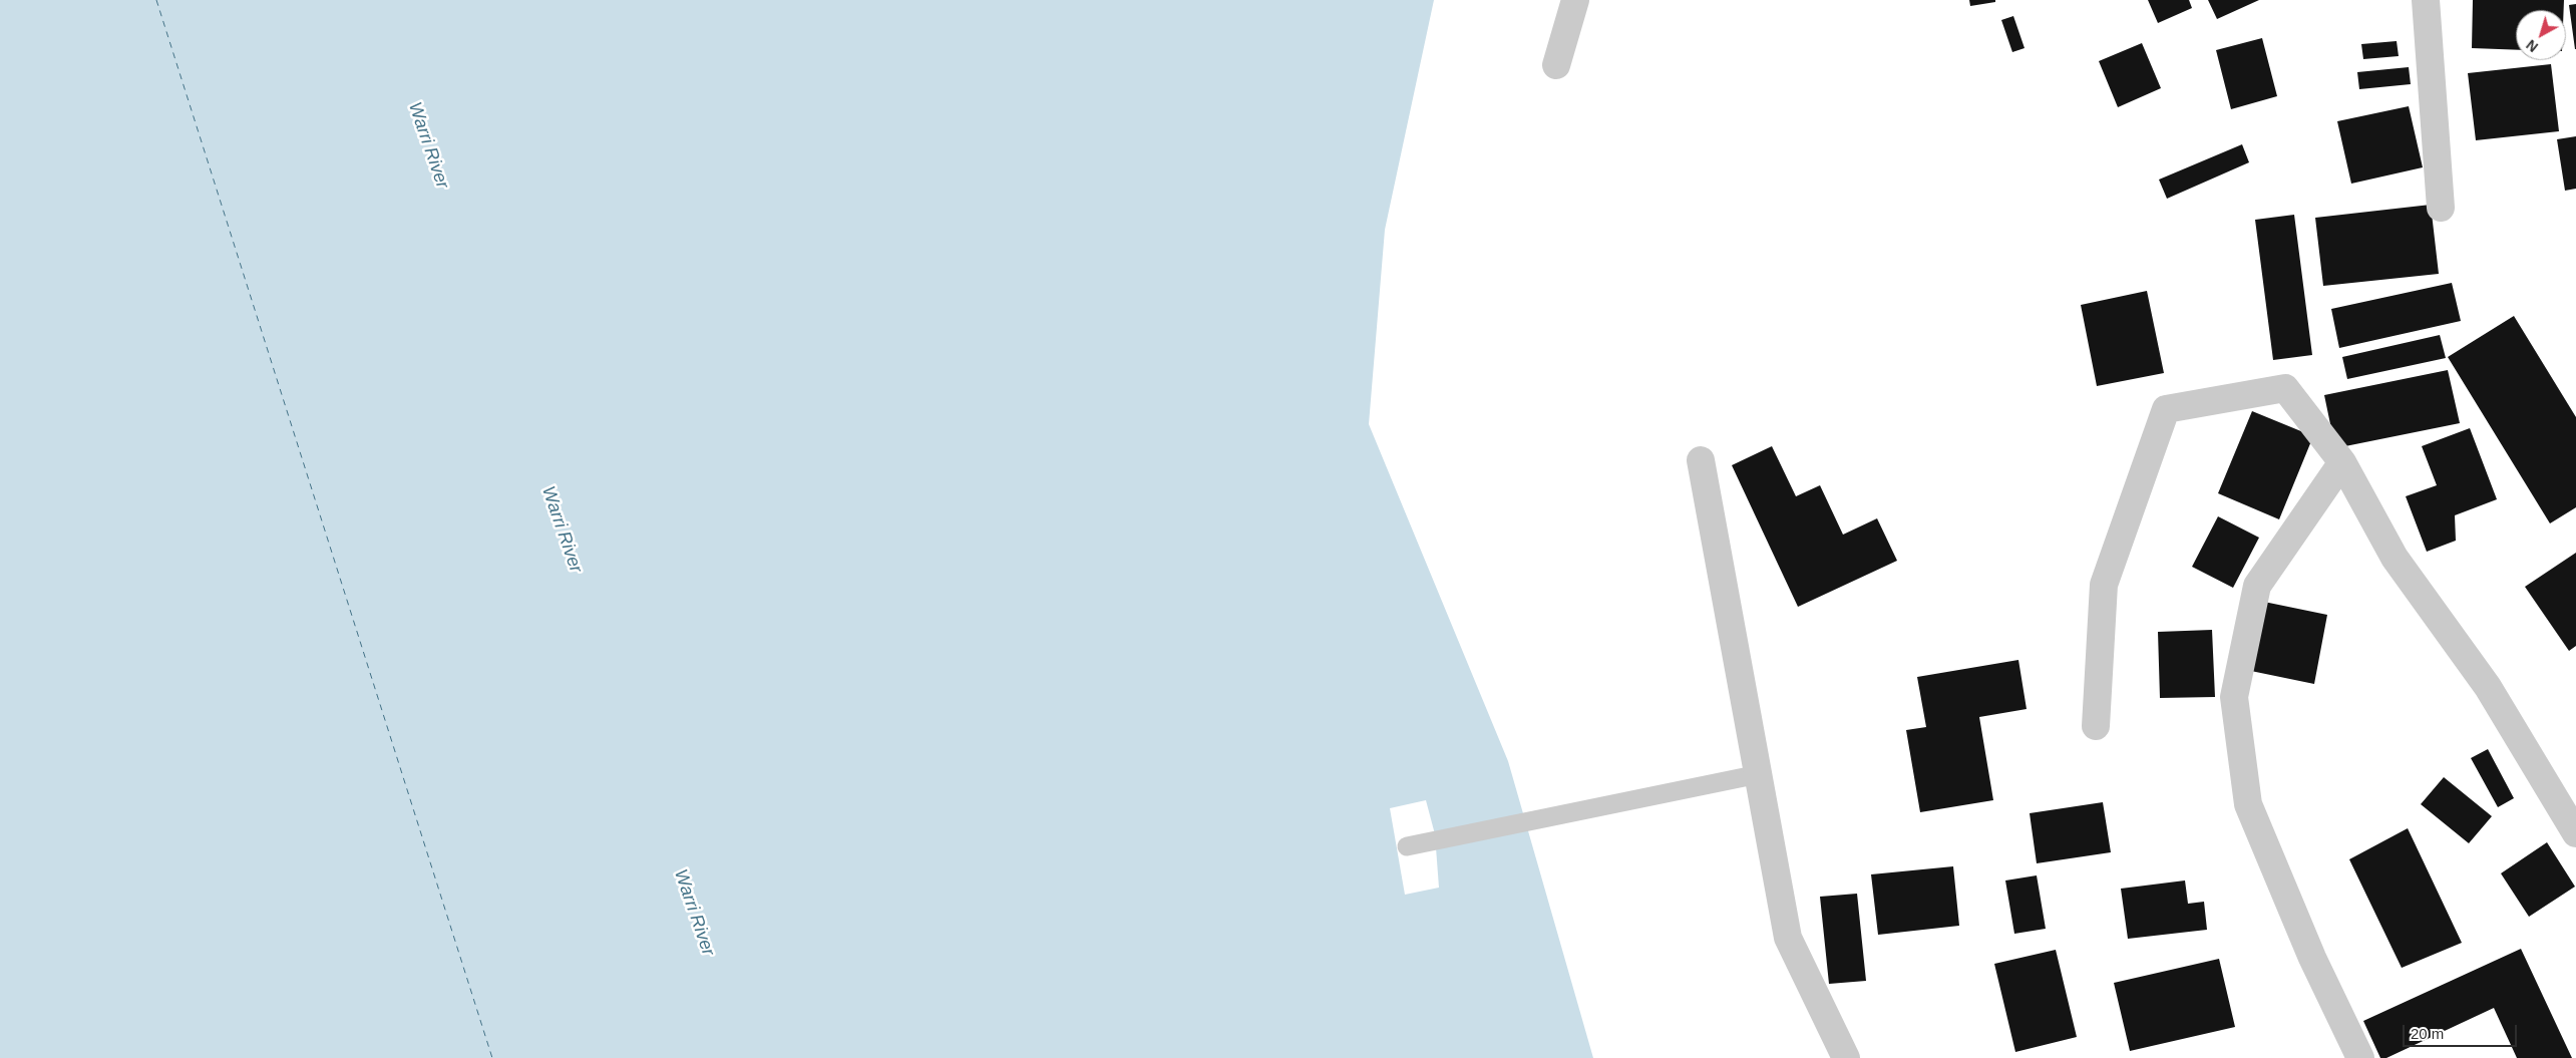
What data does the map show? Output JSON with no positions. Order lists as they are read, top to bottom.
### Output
{
  "water": ["Warri River"],
  "scale_bar": "20 m",
  "north": "bottom left"
}
